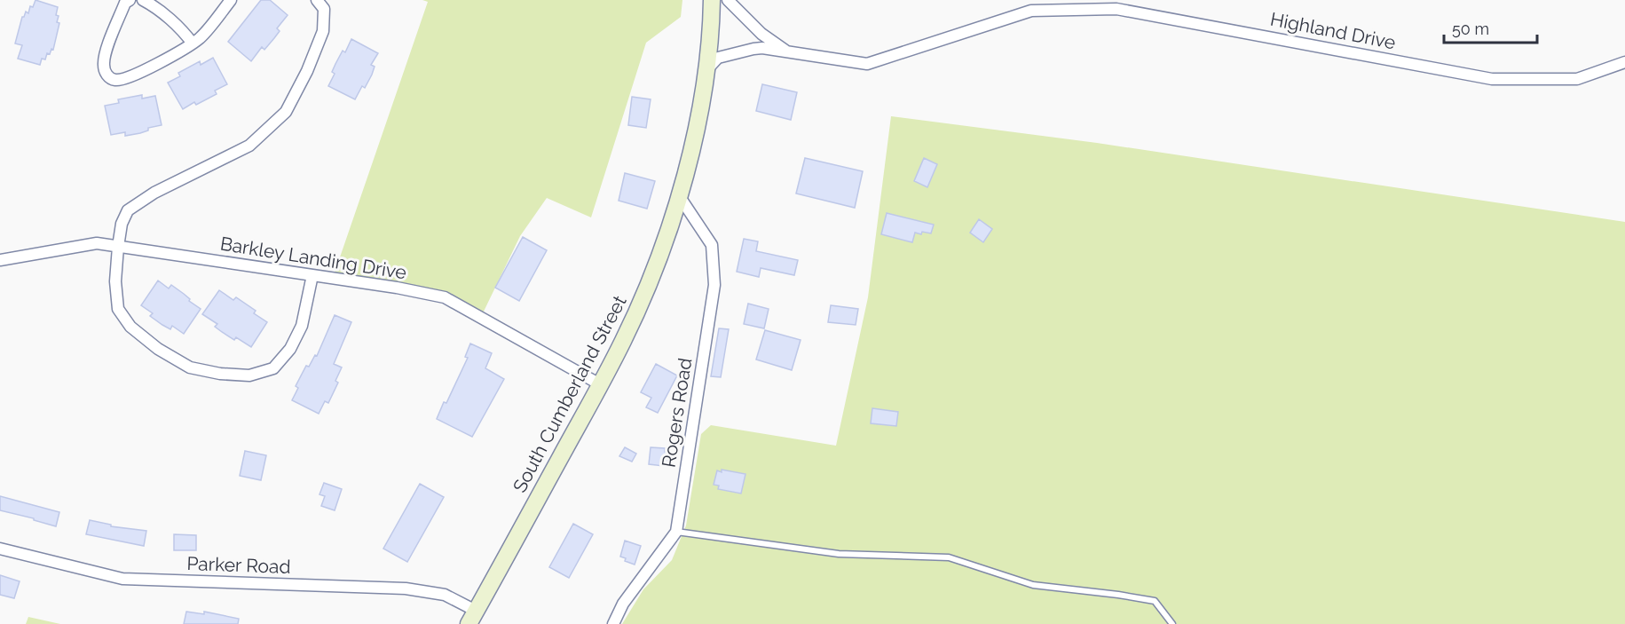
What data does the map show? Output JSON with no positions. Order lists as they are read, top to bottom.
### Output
{
  "streets": {
    "main road": ["South Cumberland Street"],
    "street": [
      "Highland Drive",
      "Barkley Landing Drive",
      "Rogers Road",
      "Parker Road"
    ]
  },
  "crossings": [
    ["Highland Drive", "South Cumberland Street"],
    ["Barkley Landing Drive", "South Cumberland Street"],
    ["South Cumberland Street", "Rogers Road"],
    ["South Cumberland Street", "Parker Road"]
  ],
  "scale_bar": "50 m"
}
